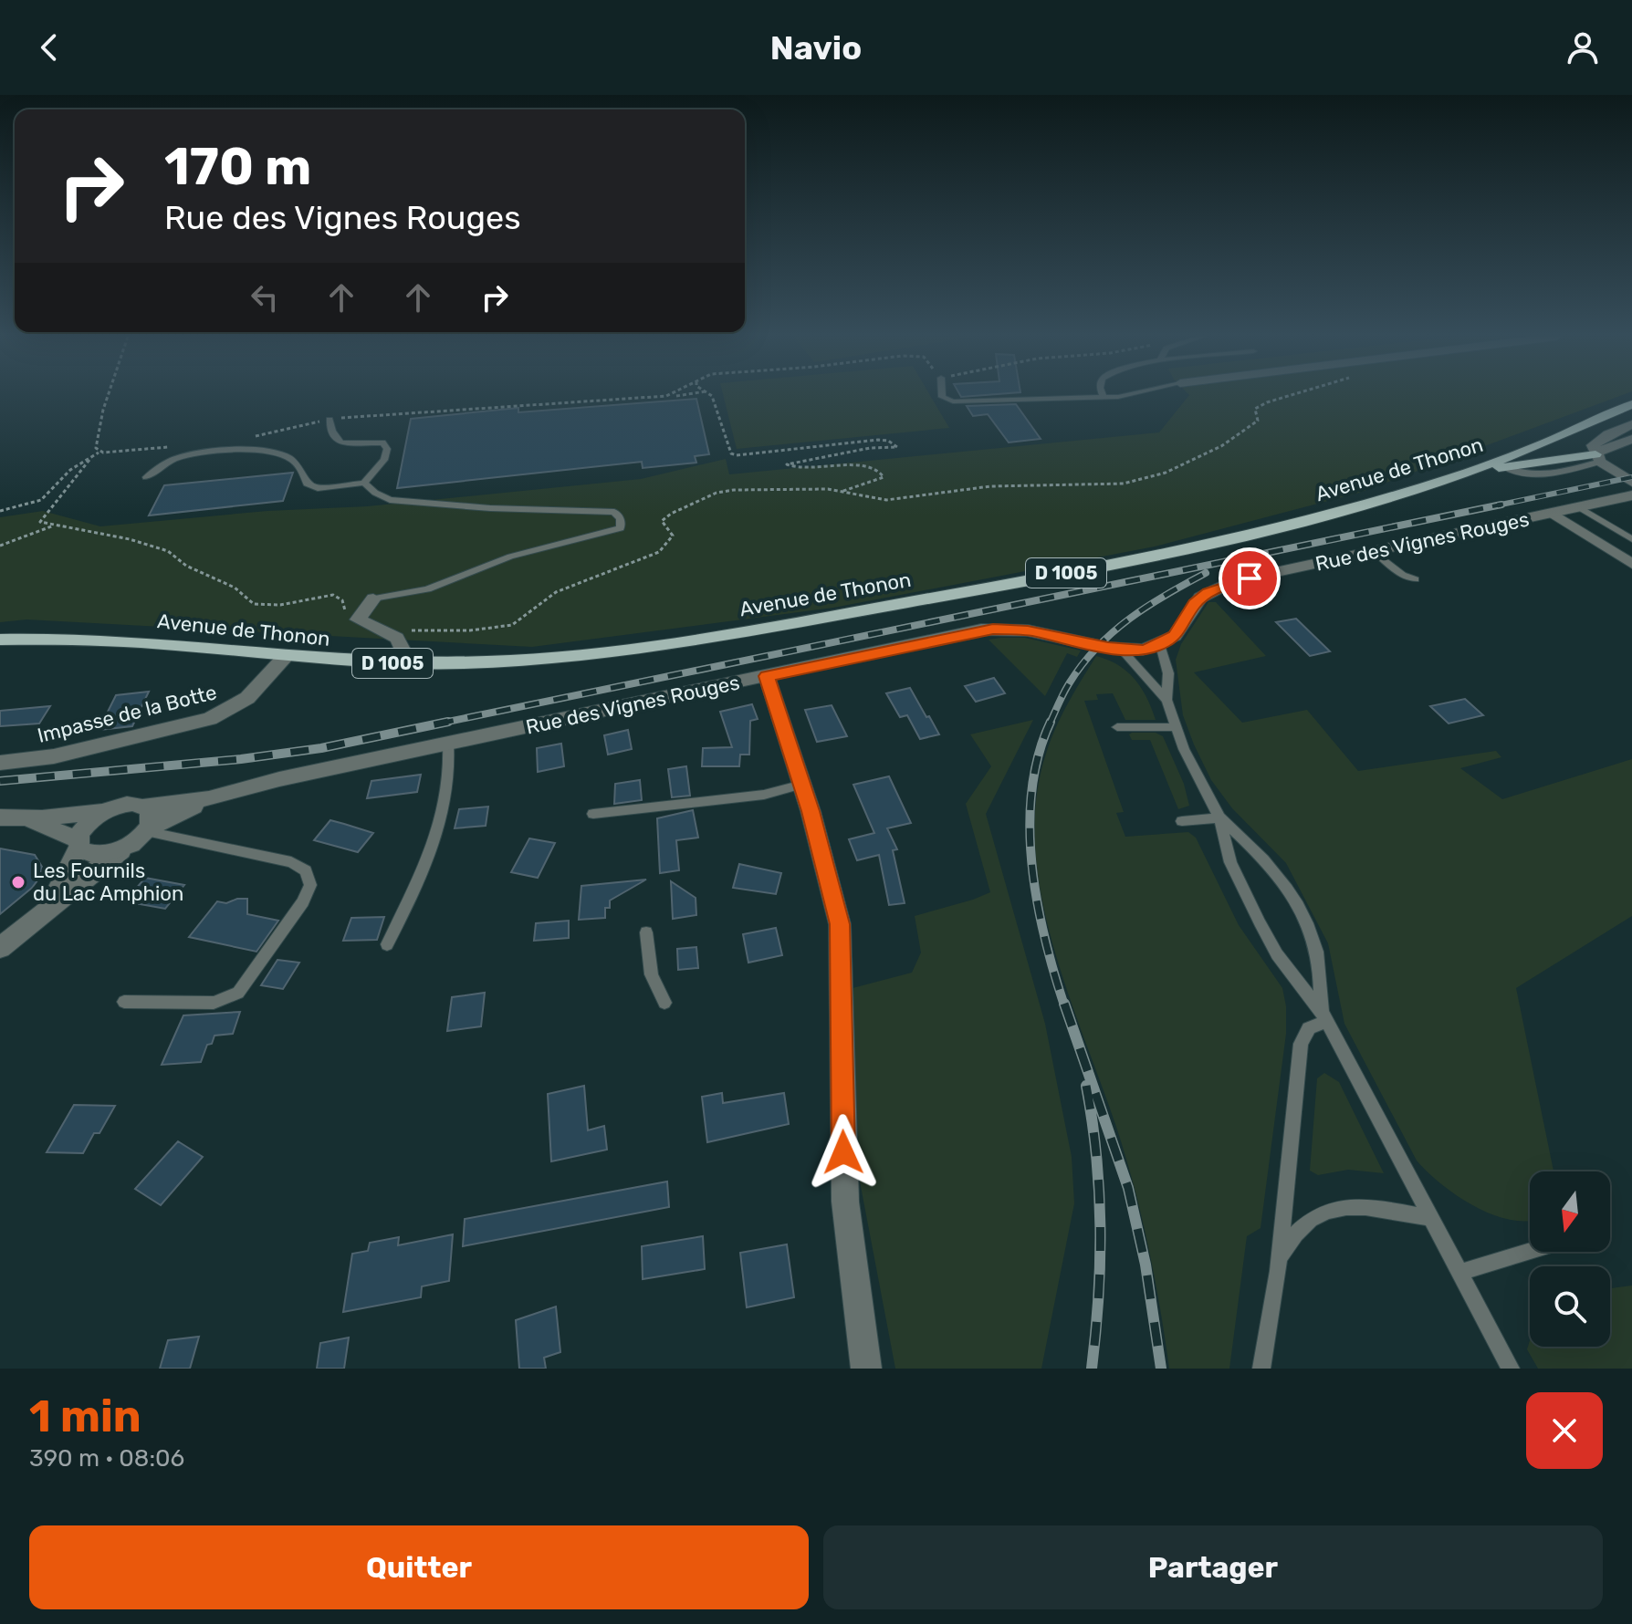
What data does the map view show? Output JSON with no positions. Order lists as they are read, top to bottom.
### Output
{
  "streets": {
    "main road": ["Avenue de Thonon", "D 1005"],
    "street": ["Rue des Vignes Rouges", "Impasse de la Botte"]
  },
  "crossings": [
    ["Avenue de Thonon", "Impasse de la Botte"]
  ],
  "places": ["Les Fournils du Lac Amphion"],
  "north": "bottom",
  "page": {
    "header": "Navio",
    "turn": ["170 m", "Rue des Vignes Rouges"],
    "heading": ["1 min", "390 m · 08:06"],
    "buttons": ["Quitter", "Partager"]
  }
}
